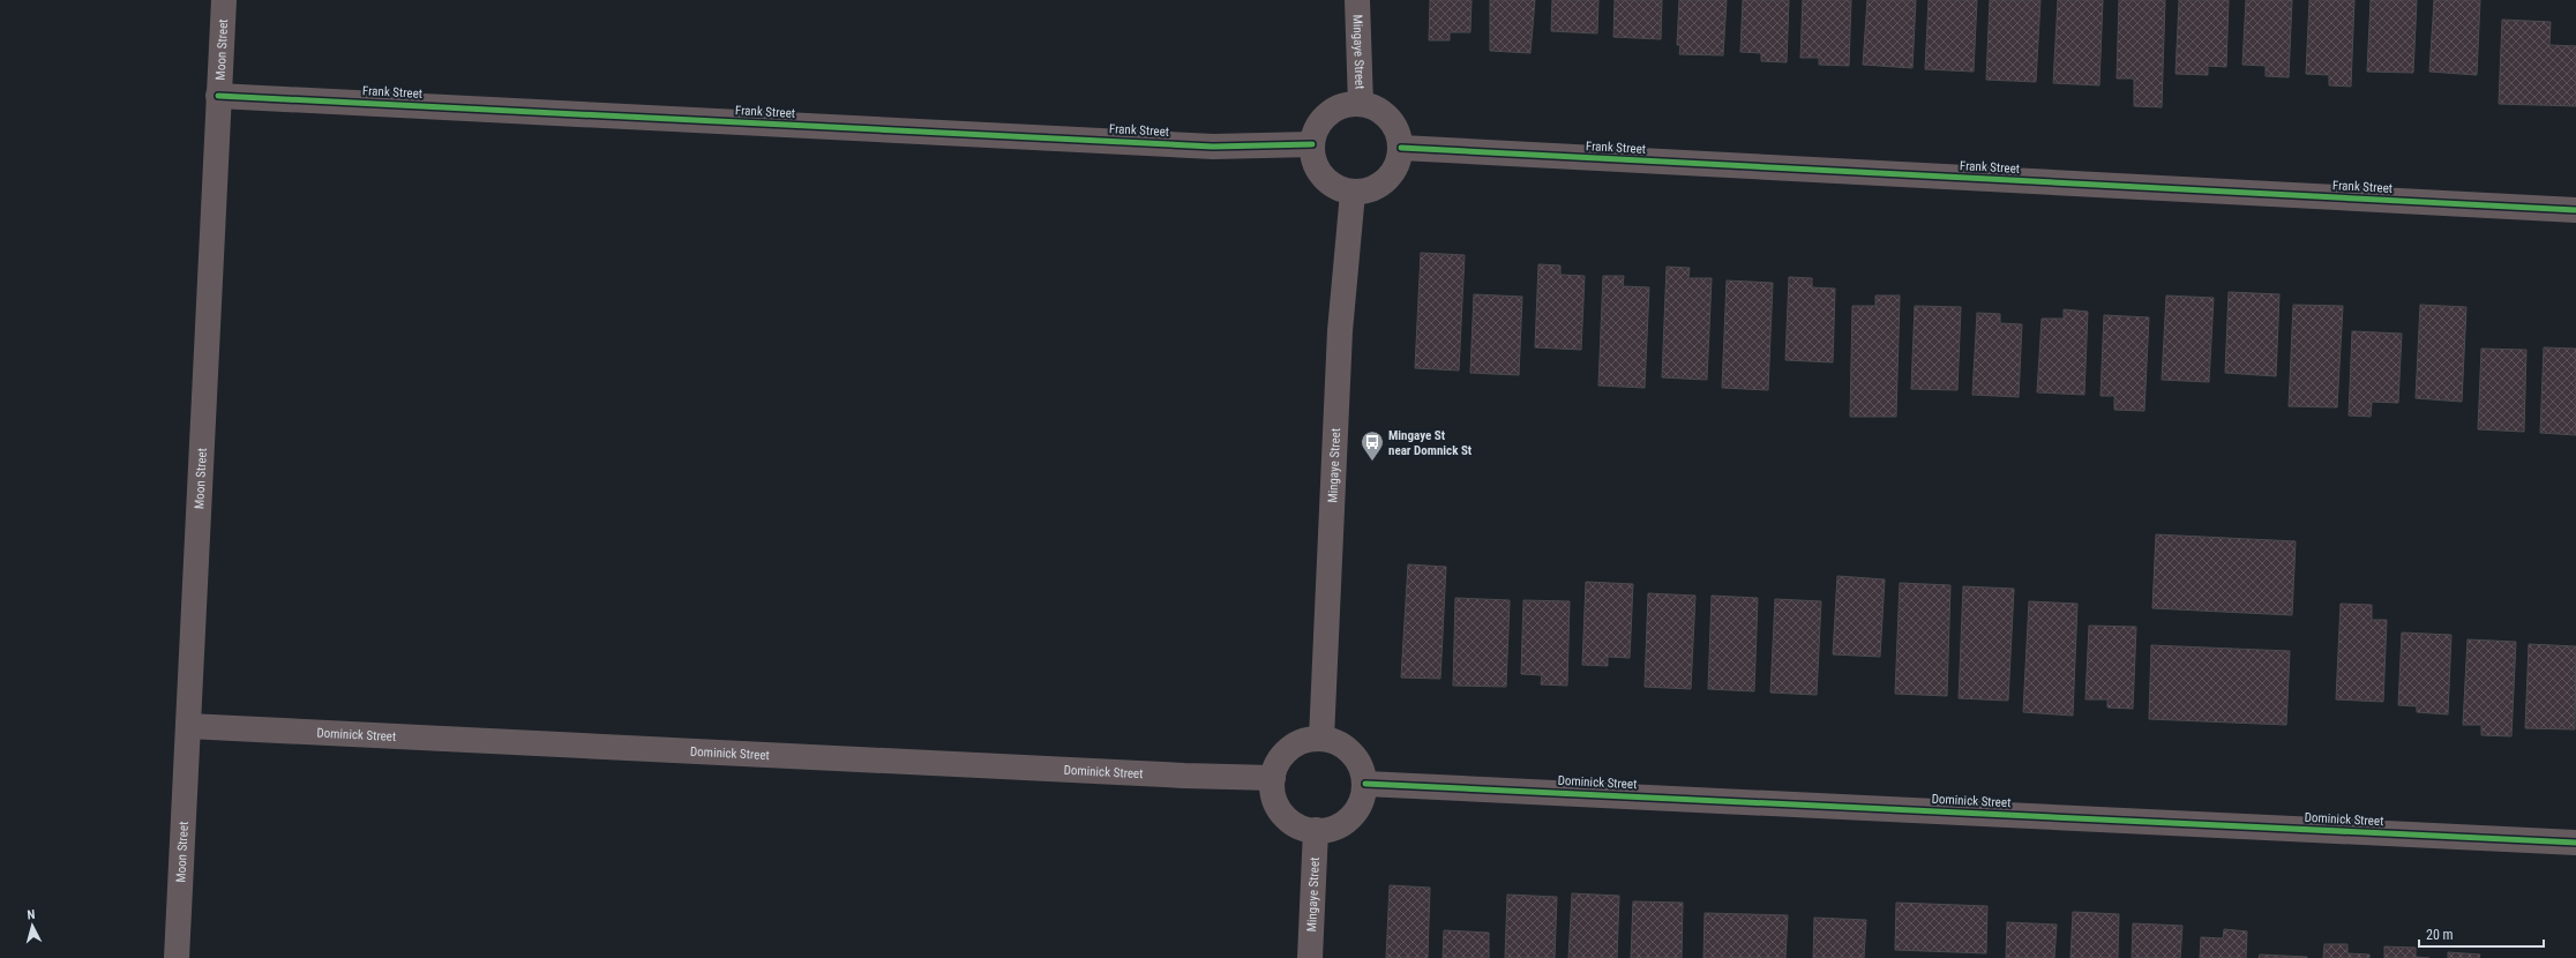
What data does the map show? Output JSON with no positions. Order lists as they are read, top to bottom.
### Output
{
  "streets": {
    "street": [
      "Moon Street",
      "Mingaye Street",
      "Frank Street",
      "Dominick Street"
    ]
  },
  "crossings": [
    ["Moon Street", "Frank Street"],
    ["Moon Street", "Dominick Street"],
    ["Mingaye Street", "Frank Street"],
    ["Mingaye Street", "Dominick Street"]
  ],
  "places": {
    "bus stop": ["Mingaye St near Domnick St"]
  },
  "scale_bar": "20 m",
  "north": "top"
}
